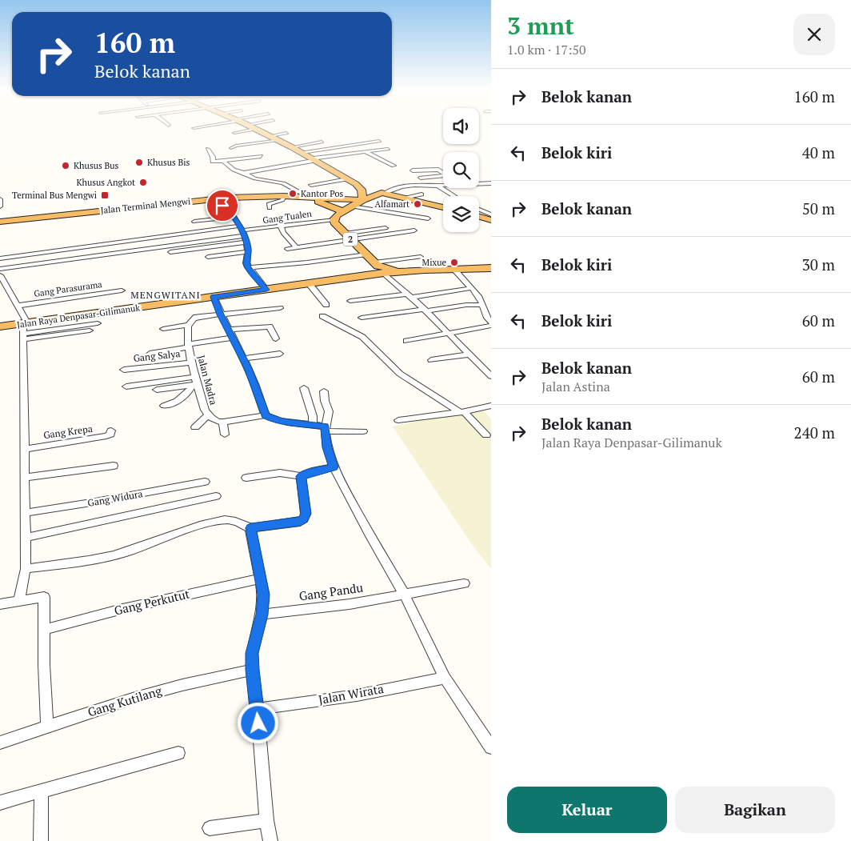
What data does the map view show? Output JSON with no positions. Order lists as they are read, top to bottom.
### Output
{
  "streets": {
    "highway": ["Jalan Terminal Mengwi", "2", "Jalan Raya Denpasar-Gilimanuk"],
    "street": [
      "Gang Tualen",
      "Gang Parasurama",
      "Gang Salya",
      "Jalan Madra",
      "Gang Krepa",
      "Gang Widura",
      "Gang Pandu",
      "Gang Perkutut",
      "Jalan Wirata",
      "Gang Kutilang"
    ]
  },
  "crossings": [
    ["Gang Tualen", "2"],
    ["2", "Jalan Raya Denpasar-Gilimanuk"],
    ["Gang Salya", "Jalan Madra"]
  ],
  "districts": ["MENGWITANI"],
  "places": {
    "other": [
      "Khusus Bis",
      "Khusus Bus",
      "Khusus Angkot",
      "Kantor Pos",
      "Alfamart",
      "Mixue"
    ],
    "transit": ["Terminal Bus Mengwi"]
  },
  "page": {
    "heading": ["3 mnt", "1.0 km · 17:50"],
    "turn": ["160 m", "Belok kanan"],
    "list": [
      {
        "name": "Belok kanan",
        "value": "160 m"
      },
      {
        "name": "Belok kiri",
        "value": "40 m"
      },
      {
        "name": "Belok kanan",
        "value": "50 m"
      },
      {
        "name": "Belok kiri",
        "value": "30 m"
      },
      {
        "name": "Belok kiri",
        "value": "60 m"
      },
      {
        "name": "Belok kanan",
        "note": "Jalan Astina",
        "value": "60 m"
      },
      {
        "name": "Belok kanan",
        "note": "Jalan Raya Denpasar-Gilimanuk",
        "value": "240 m"
      }
    ],
    "buttons": ["Keluar", "Bagikan"]
  }
}
